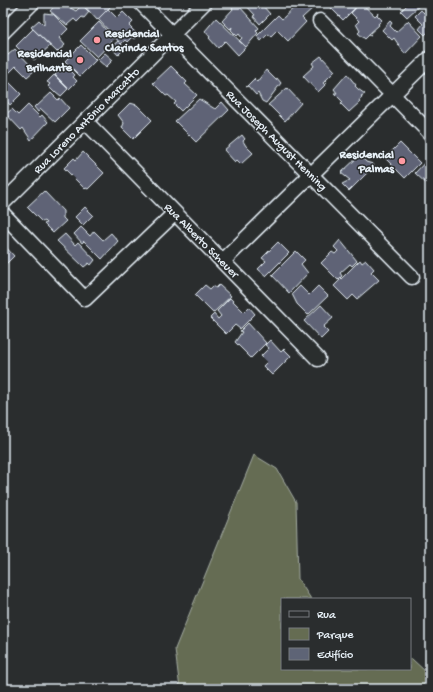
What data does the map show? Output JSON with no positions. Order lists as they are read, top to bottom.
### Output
{
  "streets": {
    "street": ["Rua Loreno Antônio Marcatto", "Rua Joseph August Henning", "Rua Alberto Scheuer"]
  },
  "crossings": [
    ["Rua Loreno Antônio Marcatto", "Rua Joseph August Henning"],
    ["Rua Loreno Antônio Marcatto", "Rua Alberto Scheuer"]
  ],
  "places": ["Residencial Clarinda Santos", "Residencial Brilhante", "Residencial Palmas"],
  "legend": ["Rua", "Parque", "Edifício"]
}
